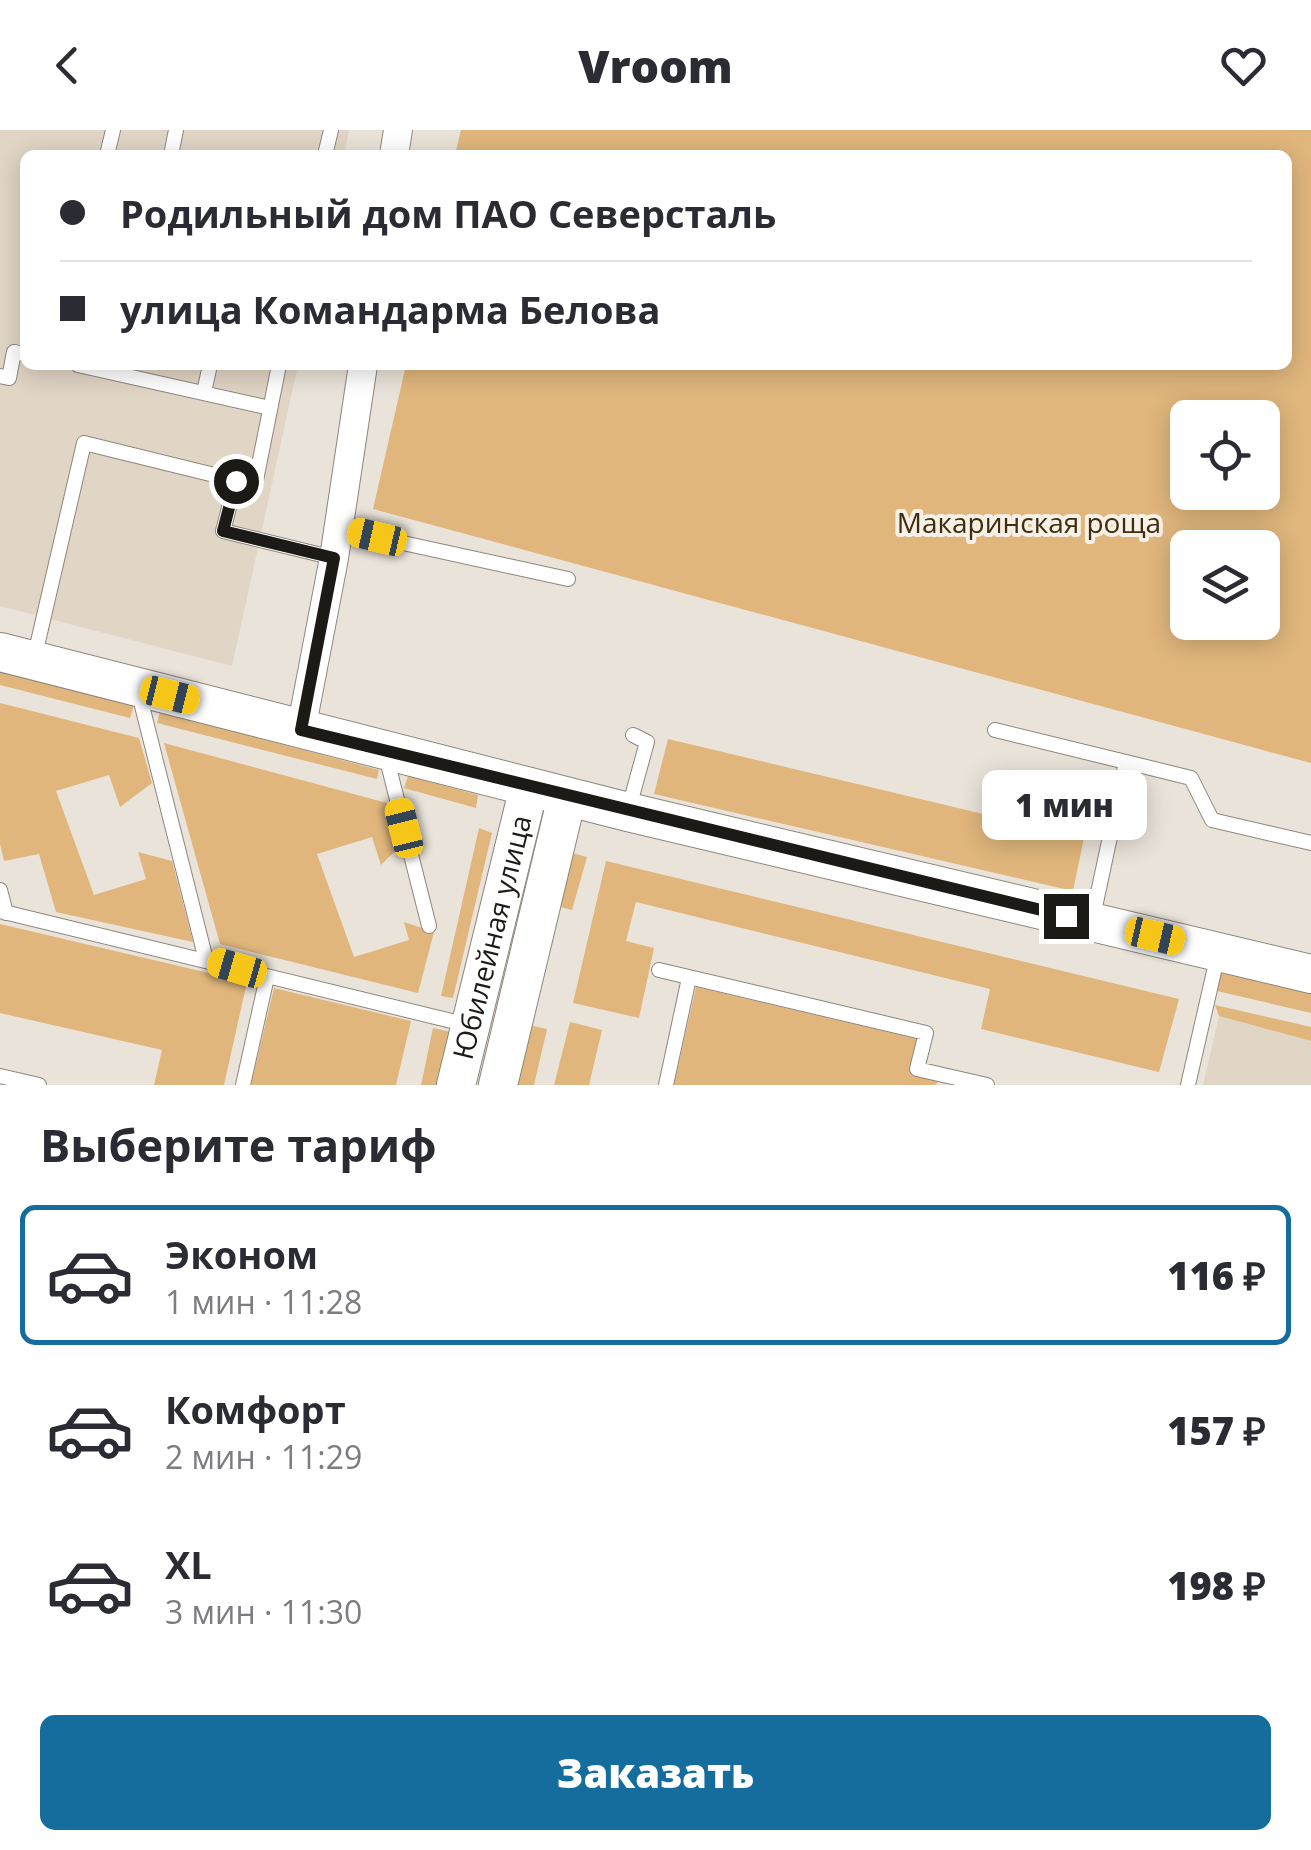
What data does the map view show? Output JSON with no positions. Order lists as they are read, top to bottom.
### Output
{
  "streets": {
    "main road": ["Юбилейная улица"]
  },
  "parks": ["Макаринская роща"],
  "page": {
    "header": "Vroom",
    "banner": ["Родильный дом ПАО Северсталь", "улица Командарма Белова"],
    "bubble": "1 мин",
    "heading": "Выберите тариф",
    "list": [
      {
        "name": "Эконом",
        "note": "1 мин · 11:28",
        "value": "116 ₽"
      },
      {
        "name": "Комфорт",
        "note": "2 мин · 11:29",
        "value": "157 ₽"
      },
      {
        "name": "XL",
        "note": "3 мин · 11:30",
        "value": "198 ₽"
      }
    ],
    "buttons": "Заказать"
  }
}
